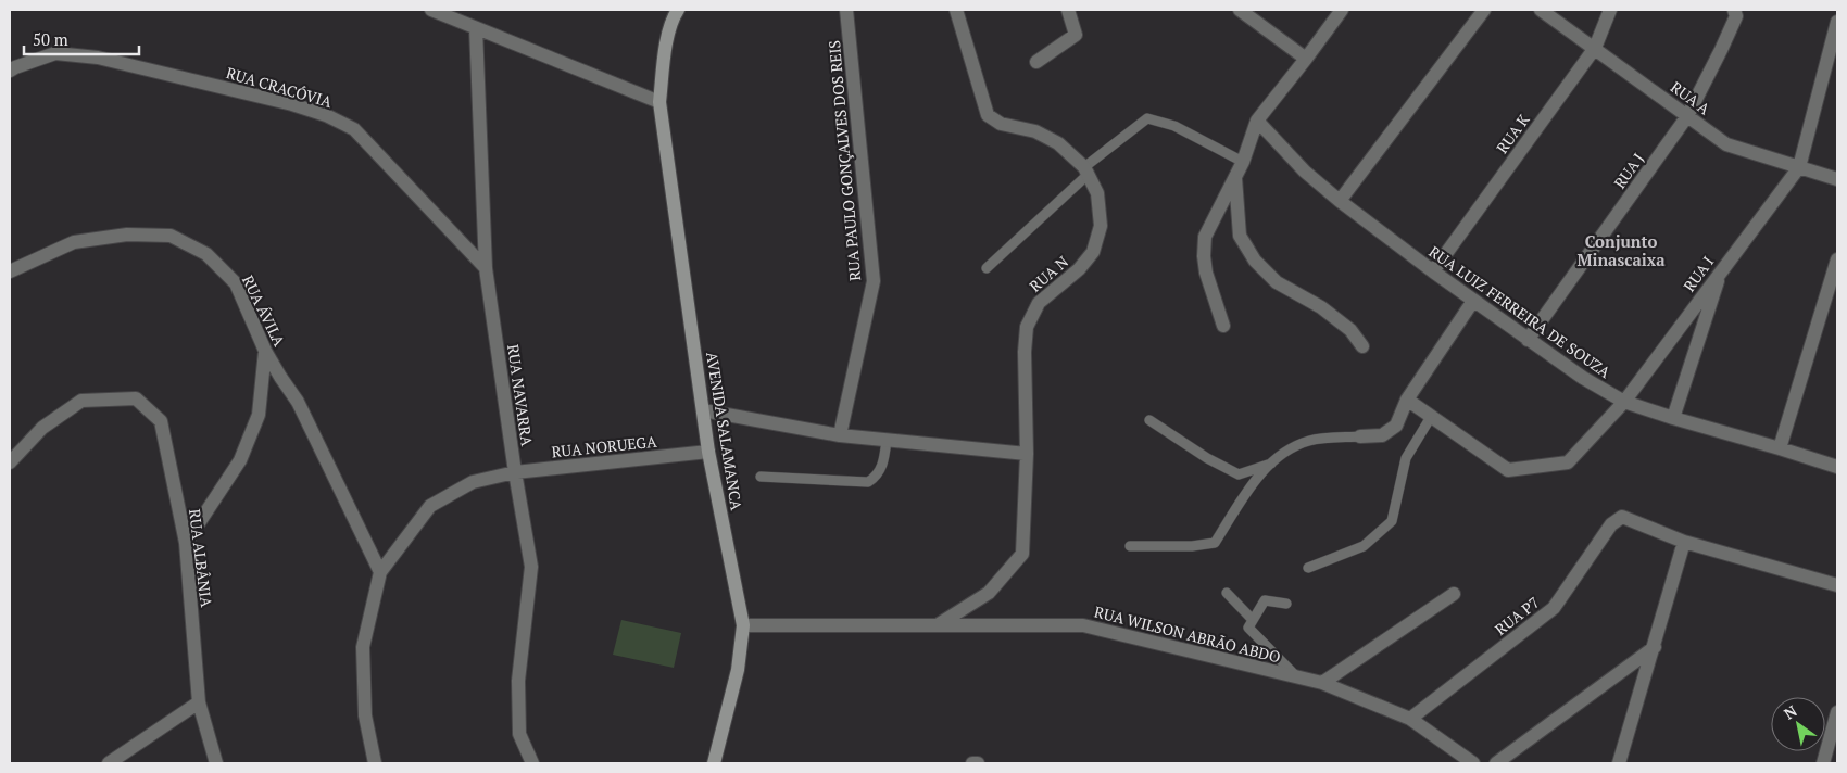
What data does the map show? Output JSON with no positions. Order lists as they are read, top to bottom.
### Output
{
  "streets": {
    "street": [
      "RUA CRACÓVIA",
      "RUA A",
      "RUA K",
      "RUA PAULO GONÇALVES DOS REIS",
      "RUA J",
      "RUA N",
      "RUA I",
      "RUA ÁVILA",
      "RUA LUIZ FERREIRA DE SOUZA",
      "RUA NAVARRA",
      "AVENIDA SALAMANCA",
      "RUA NORUEGA",
      "RUA ALBÂNIA",
      "RUA P7",
      "RUA WILSON ABRÃO ABDO"
    ]
  },
  "crossings": [
    ["RUA CRACÓVIA", "RUA NAVARRA"],
    ["RUA A", "RUA K"],
    ["RUA A", "RUA J"],
    ["RUA A", "RUA I"],
    ["RUA K", "RUA LUIZ FERREIRA DE SOUZA"],
    ["RUA J", "RUA LUIZ FERREIRA DE SOUZA"],
    ["RUA N", "RUA WILSON ABRÃO ABDO"],
    ["RUA I", "RUA LUIZ FERREIRA DE SOUZA"],
    ["RUA ÁVILA", "RUA NORUEGA"],
    ["RUA NAVARRA", "RUA NORUEGA"],
    ["AVENIDA SALAMANCA", "RUA NORUEGA"],
    ["AVENIDA SALAMANCA", "RUA WILSON ABRÃO ABDO"],
    ["RUA P7", "RUA WILSON ABRÃO ABDO"]
  ],
  "districts": ["Conjunto Minascaixa"],
  "scale_bar": "50 m",
  "north": "top left"
}
